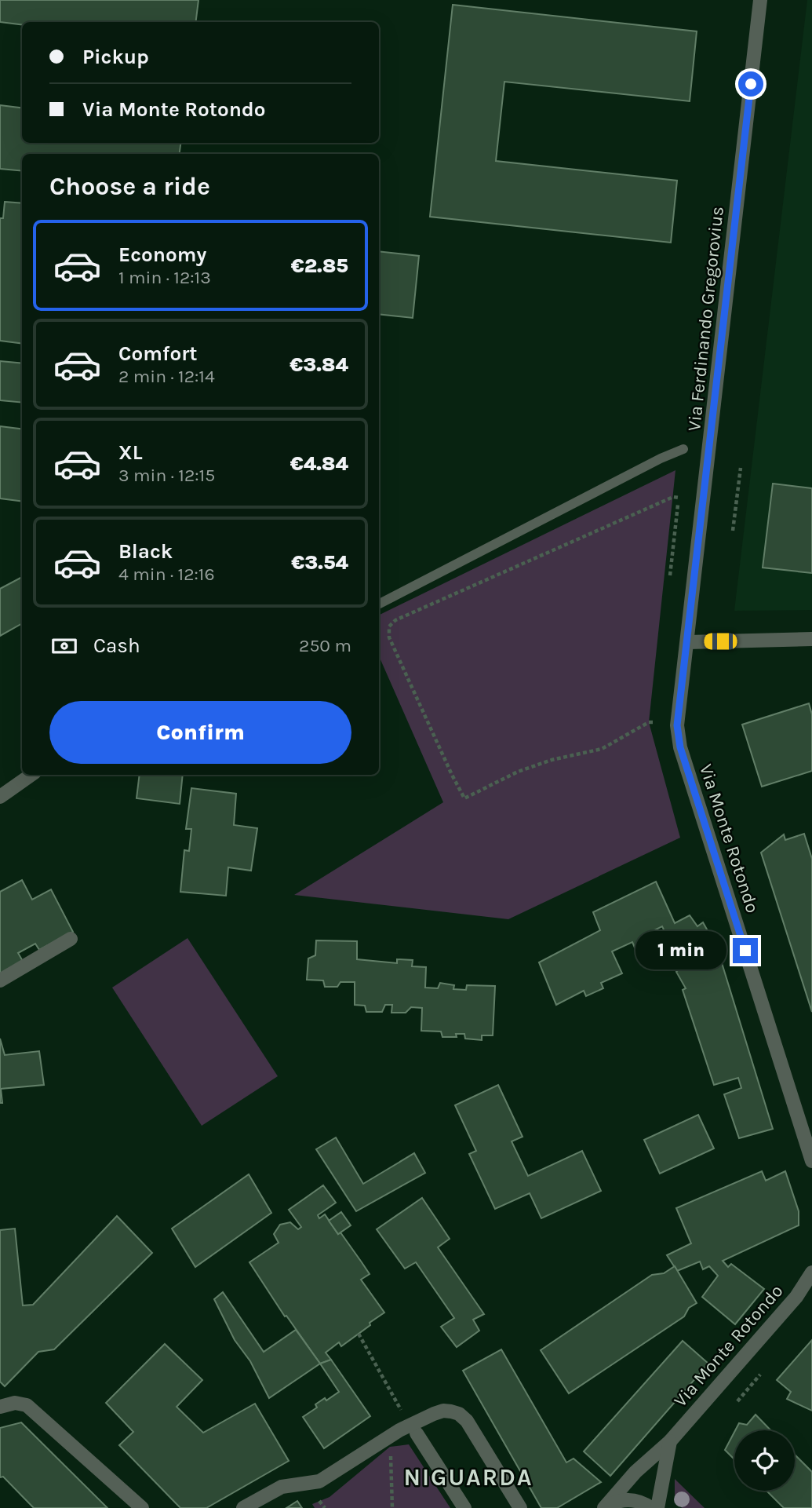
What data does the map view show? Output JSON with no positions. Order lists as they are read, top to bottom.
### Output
{
  "streets": {
    "street": ["Via Ferdinando Gregorovius", "Via Monte Rotondo"]
  },
  "crossings": [
    ["Via Ferdinando Gregorovius", "Via Monte Rotondo"]
  ],
  "districts": ["NIGUARDA"],
  "page": {
    "banner": ["Pickup", "Via Monte Rotondo"],
    "heading": "Choose a ride",
    "list": [
      {
        "name": "Economy",
        "note": "1 min · 12:13",
        "value": "€2.85"
      },
      {
        "name": "Comfort",
        "note": "2 min · 12:14",
        "value": "€3.84"
      },
      {
        "name": "XL",
        "note": "3 min · 12:15",
        "value": "€4.84"
      },
      {
        "name": "Black",
        "note": "4 min · 12:16",
        "value": "€3.54"
      }
    ],
    "pay": ["Cash", "250 m"],
    "buttons": "Confirm",
    "bubble": "1 min"
  }
}
